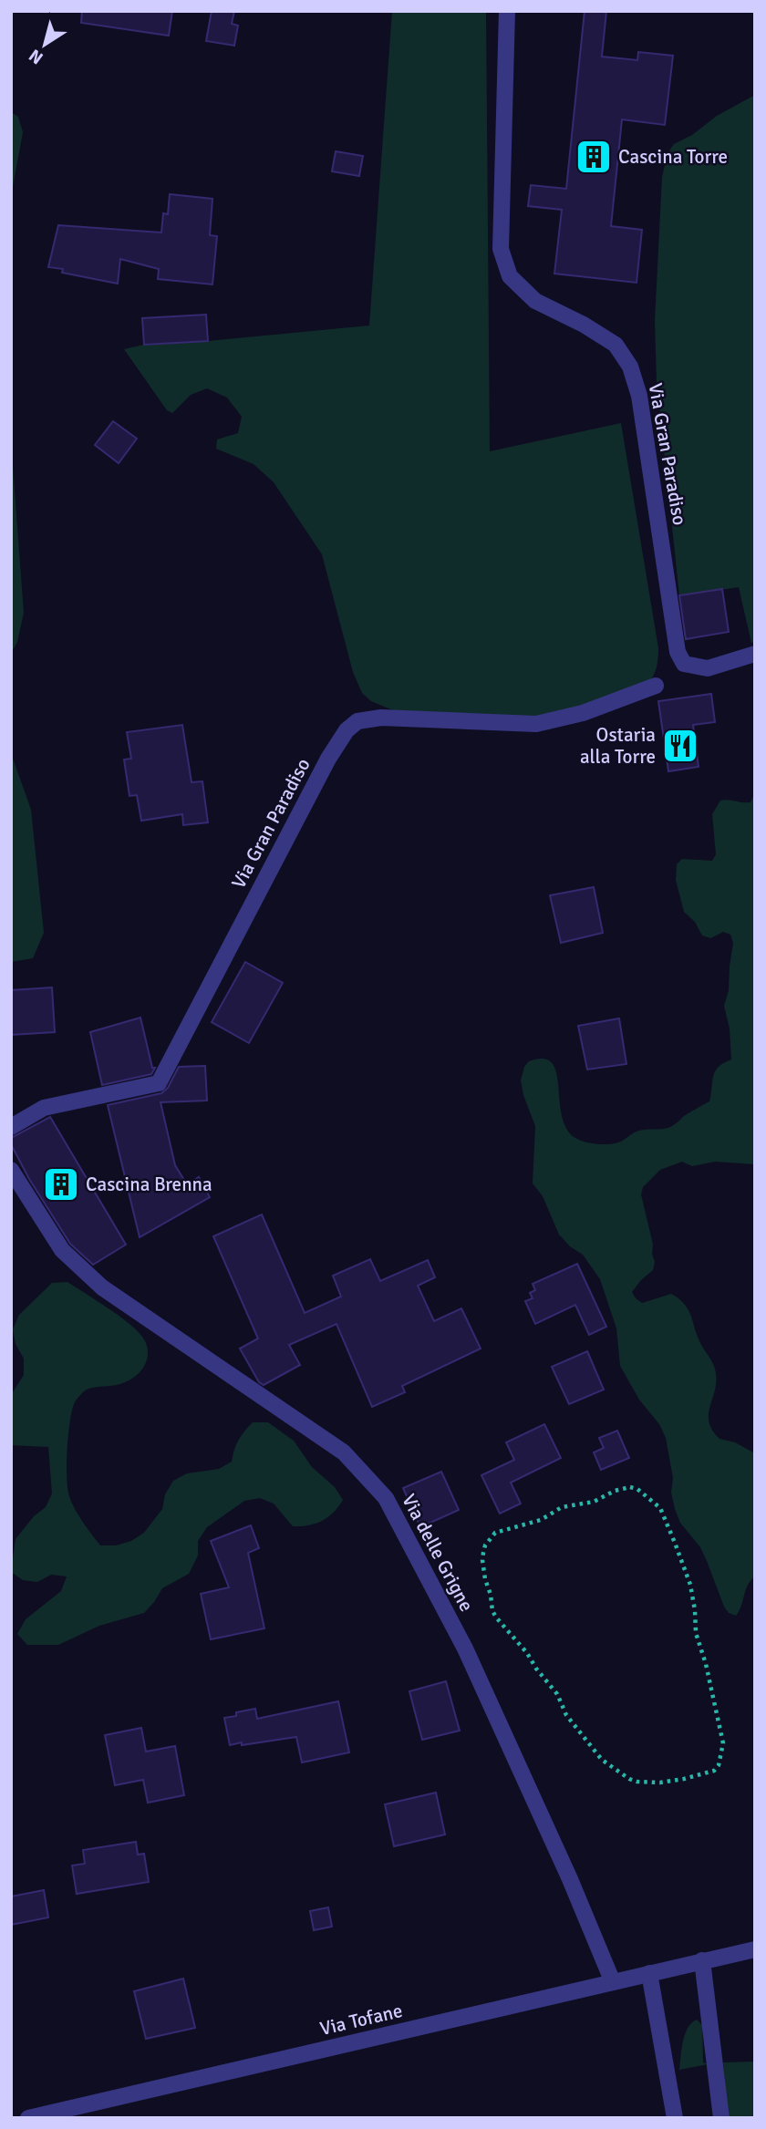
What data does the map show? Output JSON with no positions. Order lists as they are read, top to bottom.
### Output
{
  "streets": {
    "street": ["Via Gran Paradiso", "Via delle Grigne", "Via Tofane"]
  },
  "crossings": [
    ["Via delle Grigne", "Via Tofane"]
  ],
  "places": {
    "building": ["Cascina Torre", "Cascina Brenna"],
    "restaurant": ["Ostaria alla Torre"]
  },
  "north": "bottom left"
}
